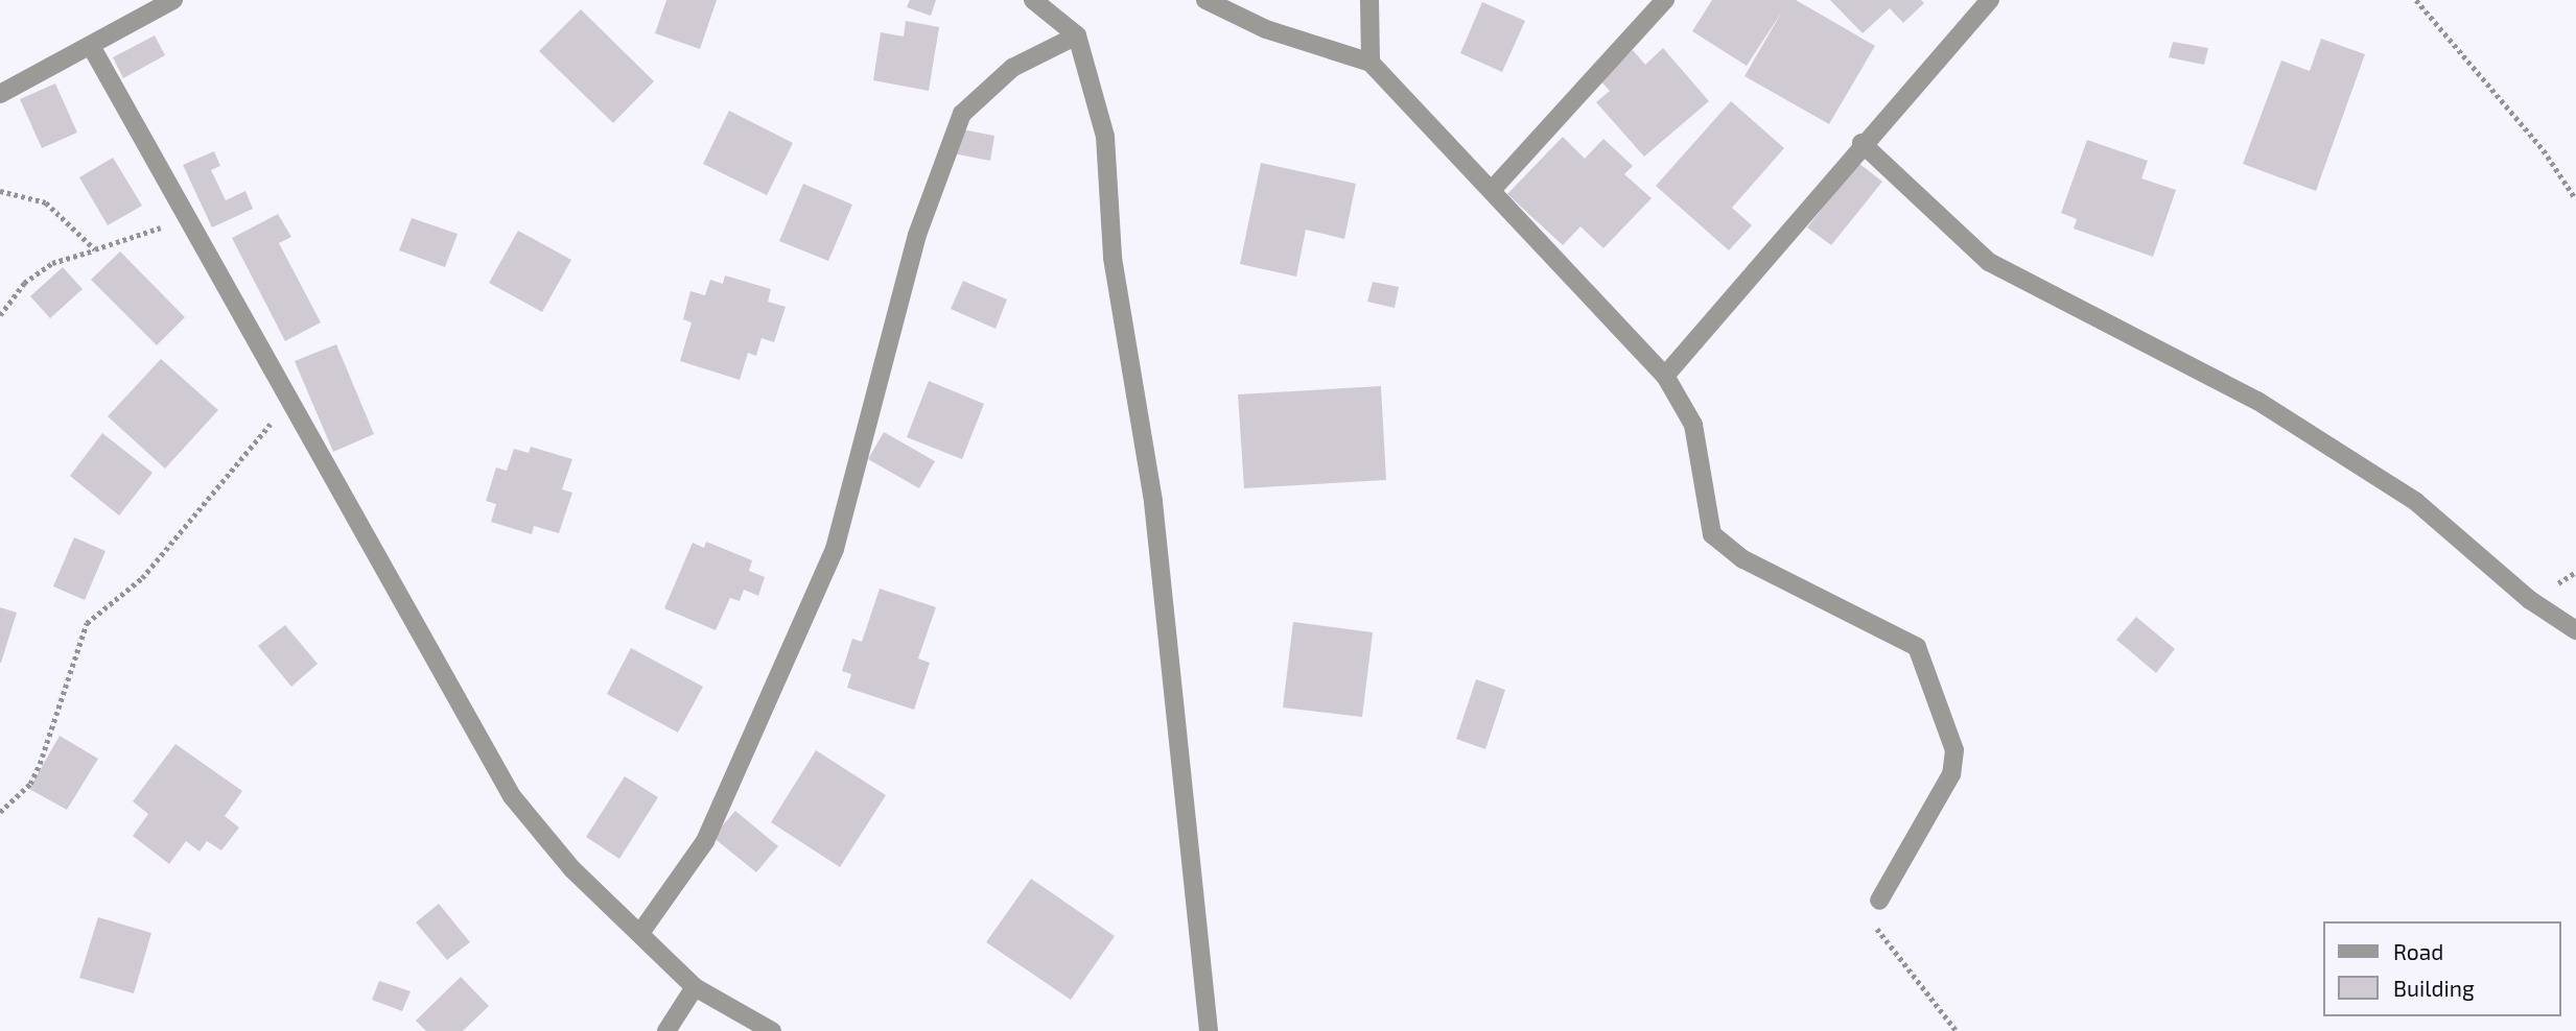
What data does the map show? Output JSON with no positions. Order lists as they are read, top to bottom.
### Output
{
  "legend": ["Road", "Building"]
}
